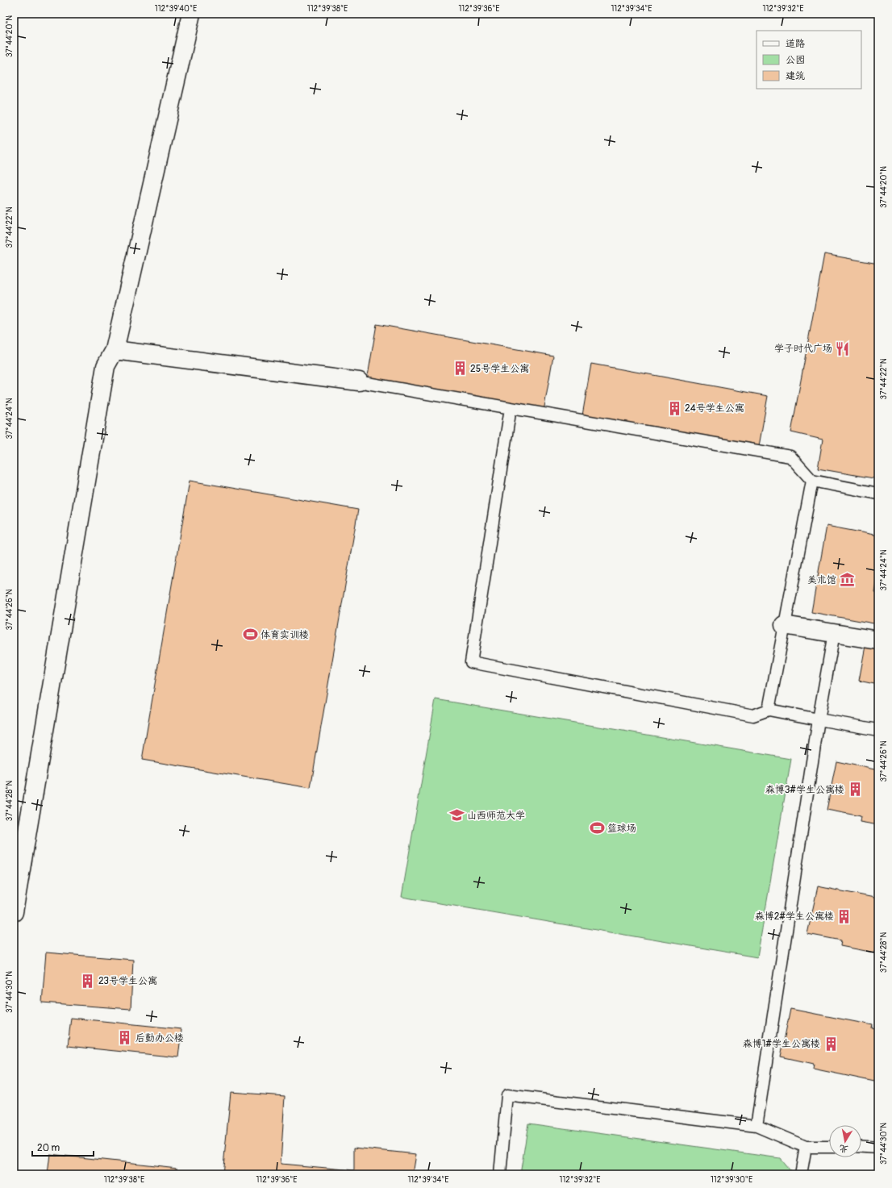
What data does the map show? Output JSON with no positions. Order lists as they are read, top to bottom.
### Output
{
  "places": {
    "restaurant": ["学子时代广场"],
    "building": [
      "25号学生公寓",
      "24号学生公寓",
      "森博3#学生公寓楼",
      "森博2#学生公寓楼",
      "23号学生公寓",
      "后勤办公楼",
      "森博1#学生公寓楼"
    ],
    "museum": ["美术馆"],
    "sports": ["体育实训楼", "篮球场"],
    "school or university": ["山西师范大学"]
  },
  "legend": ["道路", "公园", "建筑"],
  "scale_bar": "20 m",
  "north": "bottom",
  "coordinates": [
    "112°39'40\"E",
    "112°39'38\"E",
    "112°39'36\"E",
    "112°39'34\"E",
    "112°39'32\"E",
    "37°44'20\"N",
    "37°44'22\"N",
    "37°44'24\"N",
    "37°44'26\"N",
    "37°44'28\"N",
    "37°44'30\"N",
    "112°39'30\"E"
  ]
}
